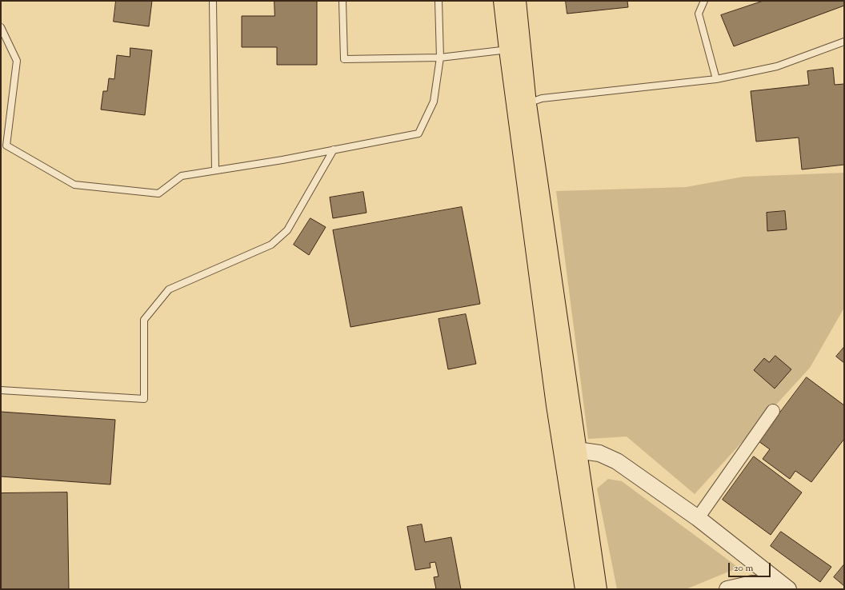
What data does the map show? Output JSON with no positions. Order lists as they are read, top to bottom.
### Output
{
  "scale_bar": "20 m"
}
